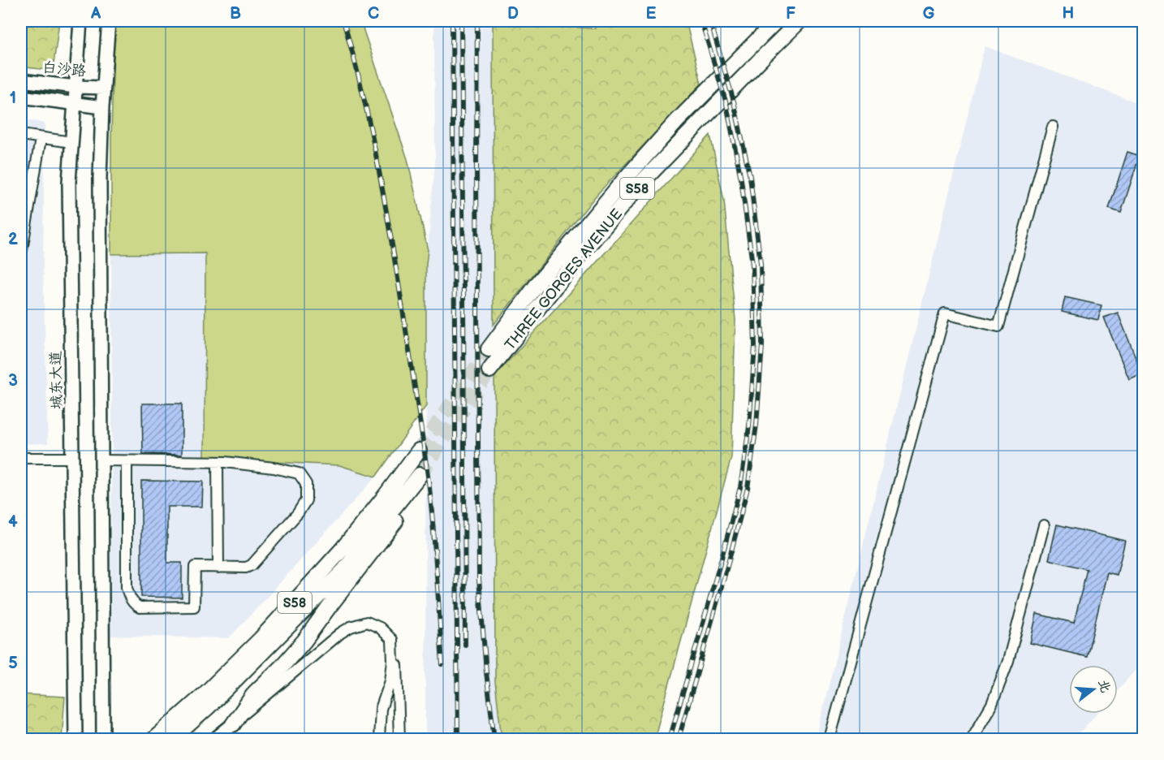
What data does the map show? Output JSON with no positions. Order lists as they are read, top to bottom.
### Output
{
  "streets": {
    "highway": ["S58", "THREE GORGES AVENUE"],
    "main road": ["白沙路", "城东大道"]
  },
  "crossings": [
    ["白沙路", "城东大道"]
  ],
  "north": "right",
  "grid": {
    "columns": [
      "A",
      "B",
      "C",
      "D",
      "E",
      "F",
      "G",
      "H"
    ],
    "rows": [
      "1",
      "2",
      "3",
      "4",
      "5"
    ]
  }
}
